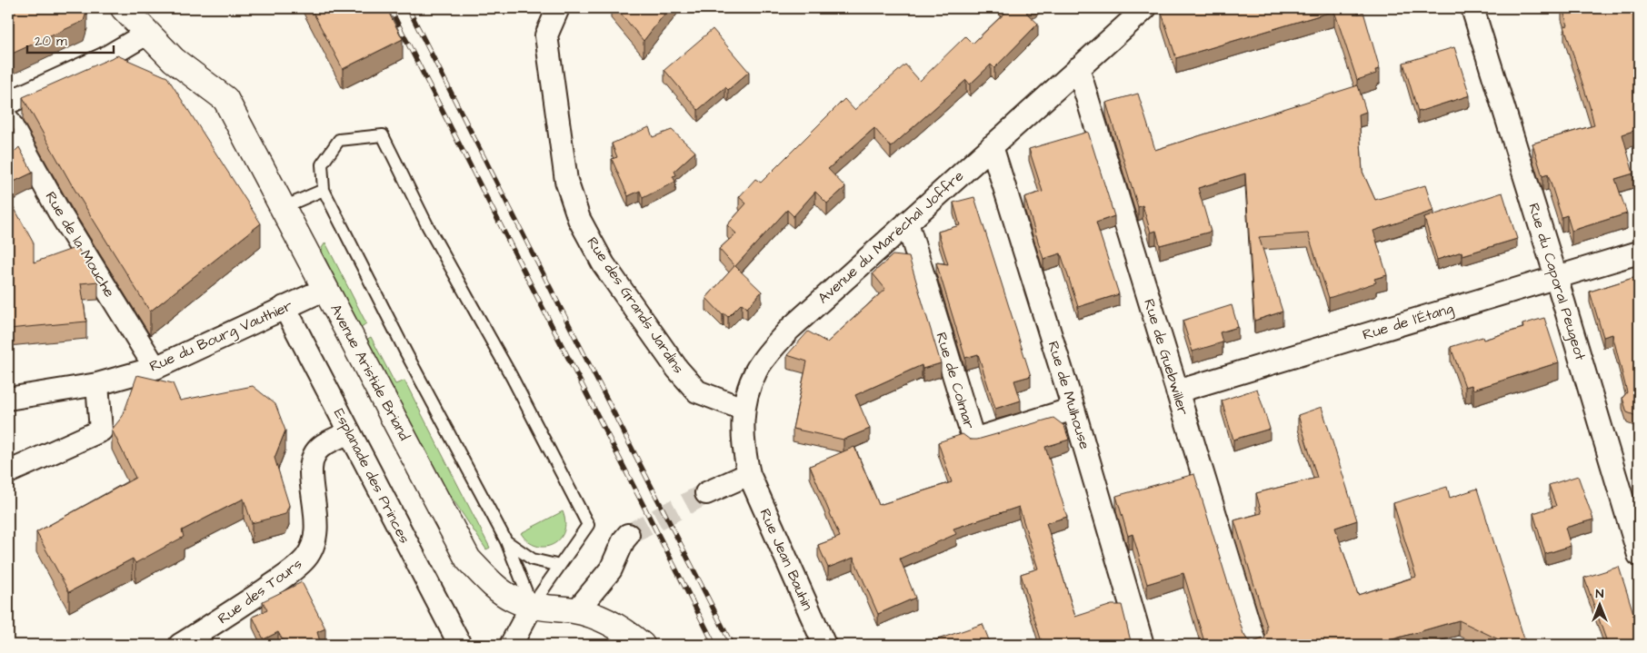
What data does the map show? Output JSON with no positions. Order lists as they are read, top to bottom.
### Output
{
  "streets": {
    "main road": ["Avenue Aristide Briand"],
    "street": [
      "Avenue du Maréchal Joffre",
      "Rue de la Mouche",
      "Rue du Caporal Peugeot",
      "Rue des Grands Jardins",
      "Rue de l'Étang",
      "Rue du Bourg Vauthier",
      "Rue de Guebwiller",
      "Rue de Colmar",
      "Rue de Mulhouse",
      "Esplanade des Princes",
      "Rue Jean Bauhin",
      "Rue des Tours"
    ]
  },
  "crossings": [
    ["Avenue du Maréchal Joffre", "Rue des Grands Jardins"],
    ["Avenue du Maréchal Joffre", "Rue de Guebwiller"],
    ["Avenue du Maréchal Joffre", "Rue de Colmar"],
    ["Avenue du Maréchal Joffre", "Rue de Mulhouse"],
    ["Avenue du Maréchal Joffre", "Rue Jean Bauhin"],
    ["Rue de la Mouche", "Rue du Bourg Vauthier"],
    ["Rue du Caporal Peugeot", "Rue de l'Étang"],
    ["Rue de l'Étang", "Rue de Guebwiller"],
    ["Rue du Bourg Vauthier", "Avenue Aristide Briand"],
    ["Rue du Bourg Vauthier", "Esplanade des Princes"],
    ["Rue de Colmar", "Rue de Mulhouse"],
    ["Esplanade des Princes", "Rue des Tours"]
  ],
  "scale_bar": "20 m",
  "north": "top"
}
